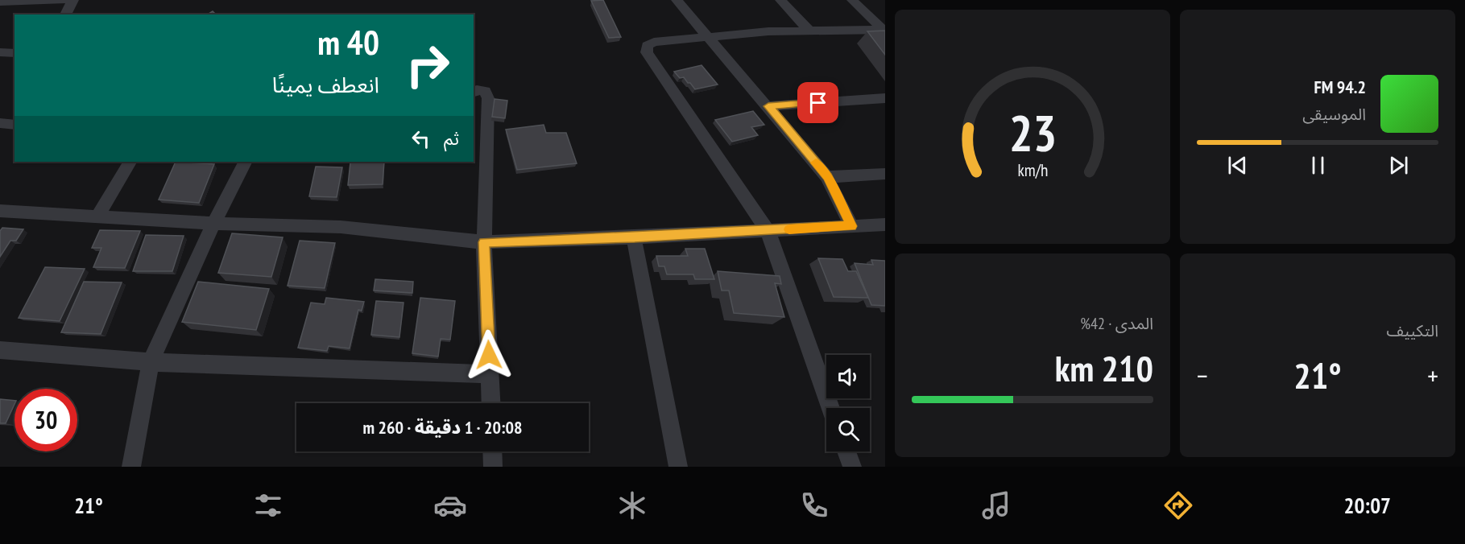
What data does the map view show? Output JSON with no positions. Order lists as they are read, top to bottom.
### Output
{
  "page": {
    "turn": ["40 m", "انعطف يمينًا"],
    "song": ["94.2 FM", "الموسيقى"],
    "then": "ثم",
    "tile": [
      "التكييف",
      ["المدى · 42%", "210 km"]
    ],
    "heat": ["−", "21°", "+"],
    "limit": "30",
    "trip": "20:08 · 1 دقيقة · 260 m",
    "tabs": ["20:07", "21°"],
    "gauge": ["23", "km/h"]
  }
}
